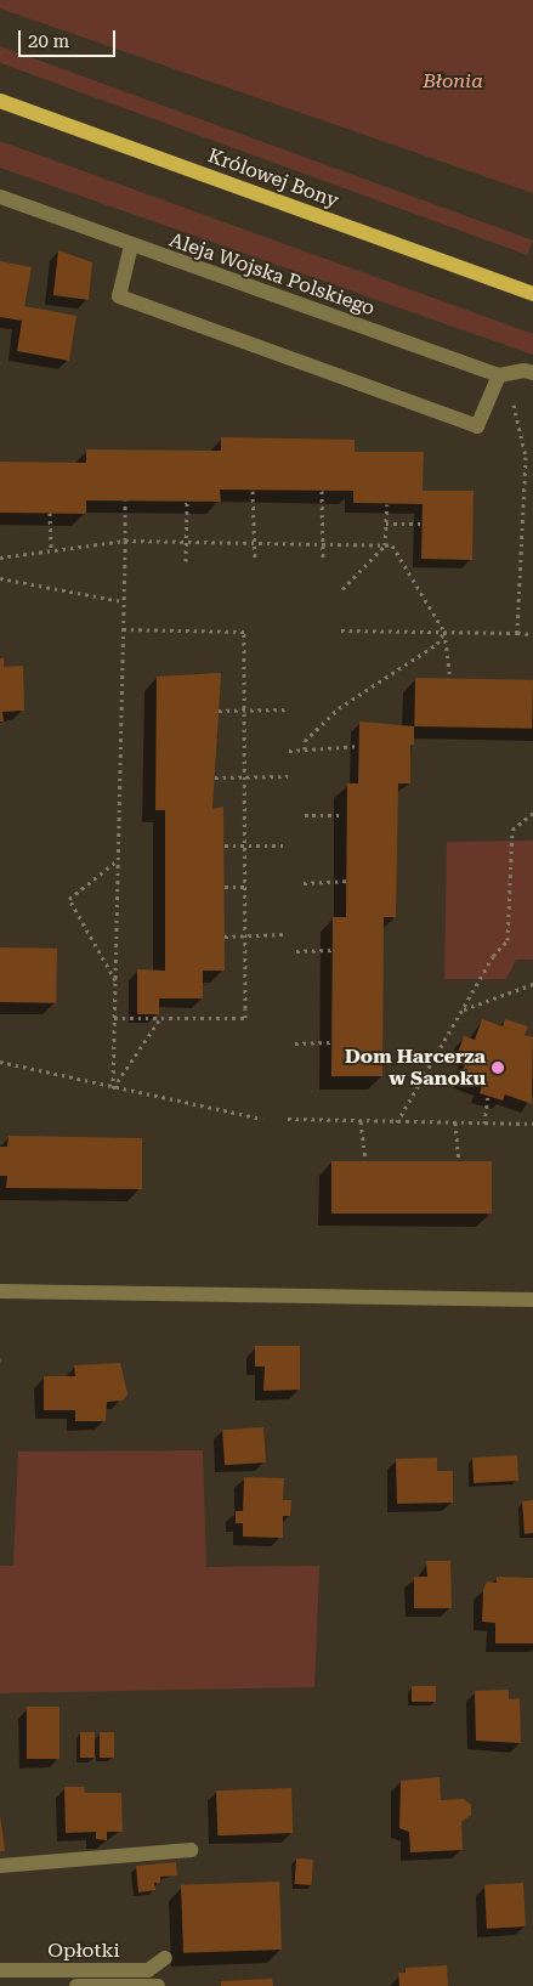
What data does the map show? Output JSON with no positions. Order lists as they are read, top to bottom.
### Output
{
  "streets": {
    "main road": ["Królowej Bony"],
    "street": ["Aleja Wojska Polskiego", "Opłotki"]
  },
  "parks": ["Błonia"],
  "places": ["Dom Harcerza w Sanoku"],
  "scale_bar": "20 m"
}
